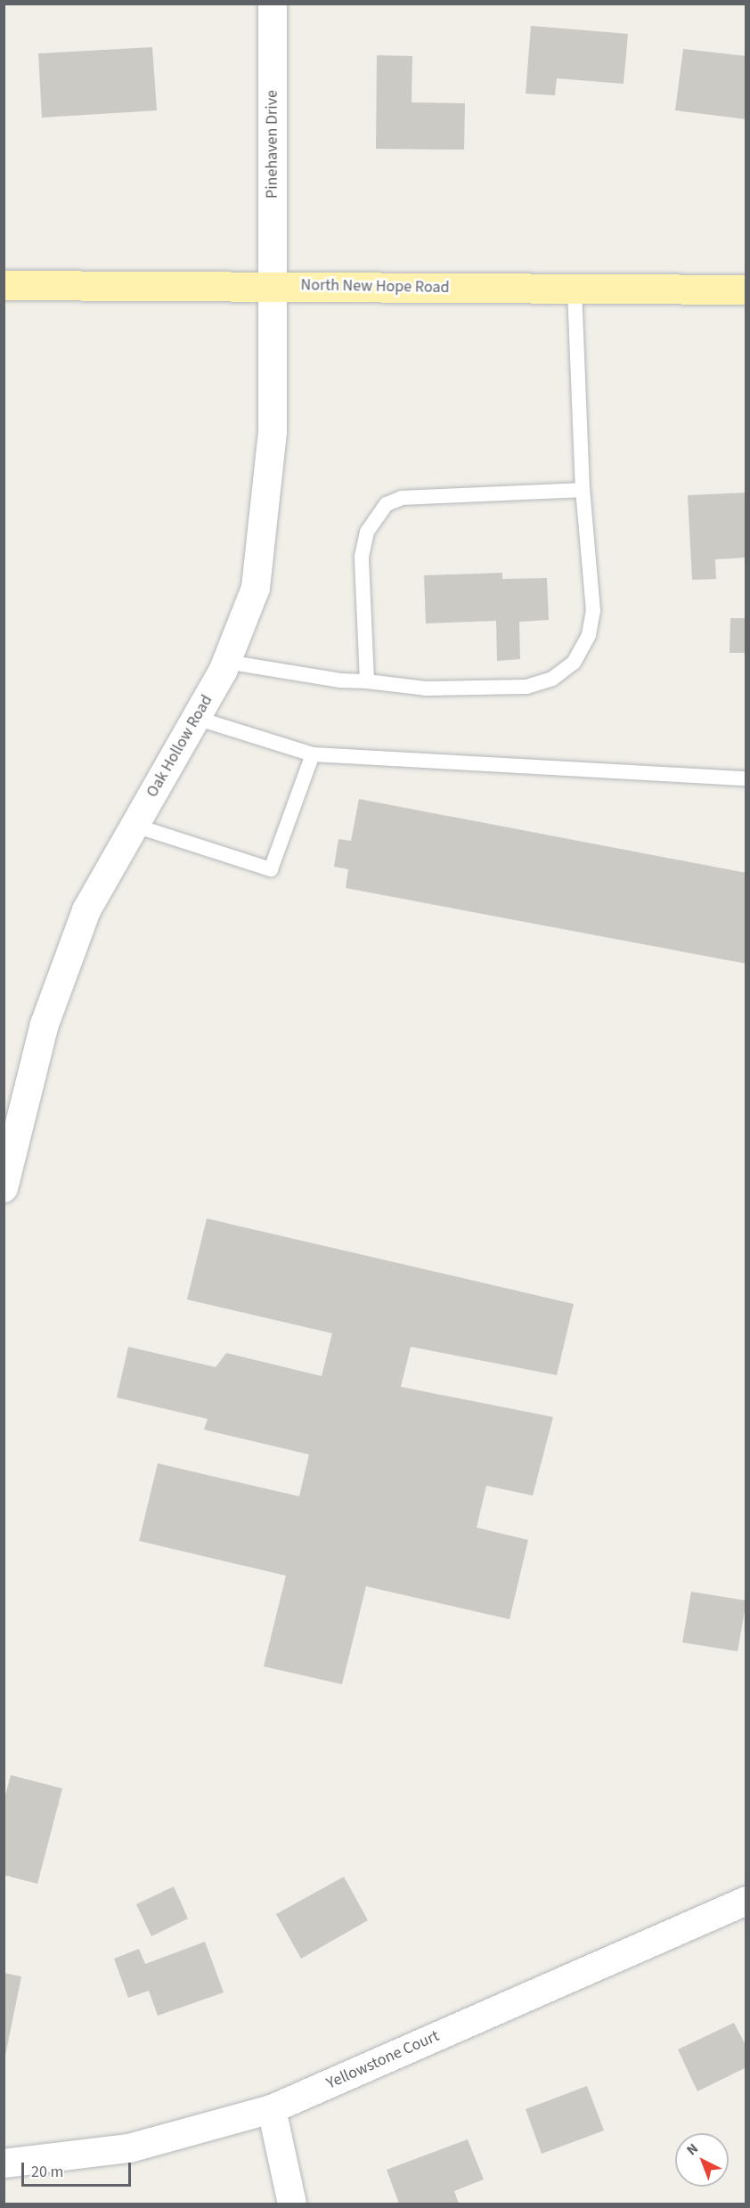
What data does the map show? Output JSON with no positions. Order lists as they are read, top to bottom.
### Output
{
  "streets": {
    "main road": ["North New Hope Road"],
    "street": ["Pinehaven Drive", "Oak Hollow Road", "Yellowstone Court"]
  },
  "crossings": [
    ["Pinehaven Drive", "North New Hope Road"],
    ["Pinehaven Drive", "Oak Hollow Road"],
    ["North New Hope Road", "Oak Hollow Road"]
  ],
  "scale_bar": "20 m",
  "north": "top left"
}
